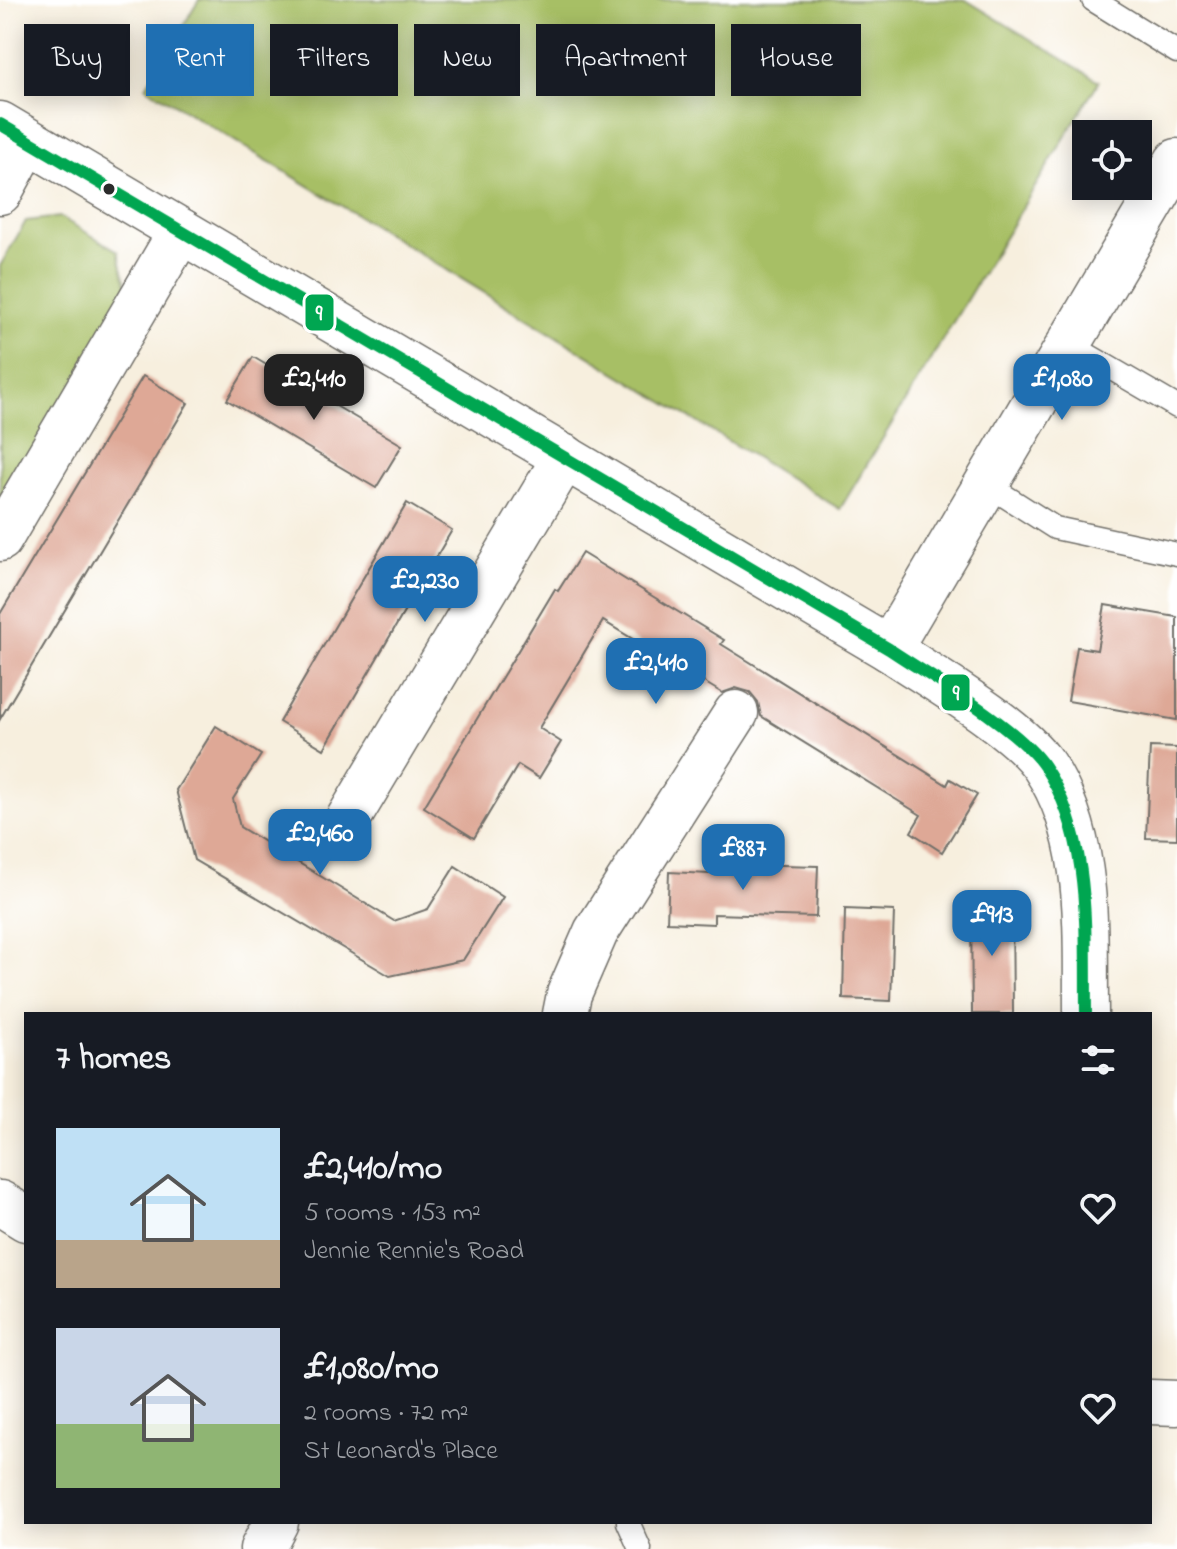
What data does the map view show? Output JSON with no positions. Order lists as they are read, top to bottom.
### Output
{
  "lines": ["transit line 9"],
  "page": {
    "chip": [
      "Buy",
      "Rent",
      "Filters",
      "New",
      "Apartment",
      "House"
    ],
    "price": [
      "£2,410",
      "£1,080",
      "£2,230",
      "£2,410",
      "£2,460",
      "£887",
      "£913"
    ],
    "heading": "7 homes",
    "list": [
      {
        "name": "£2,410/mo",
        "note": "5 rooms · 153 m² · Jennie Rennie's Road"
      },
      {
        "name": "£1,080/mo",
        "note": "2 rooms · 72 m² · St Leonard's Place"
      }
    ]
  }
}
